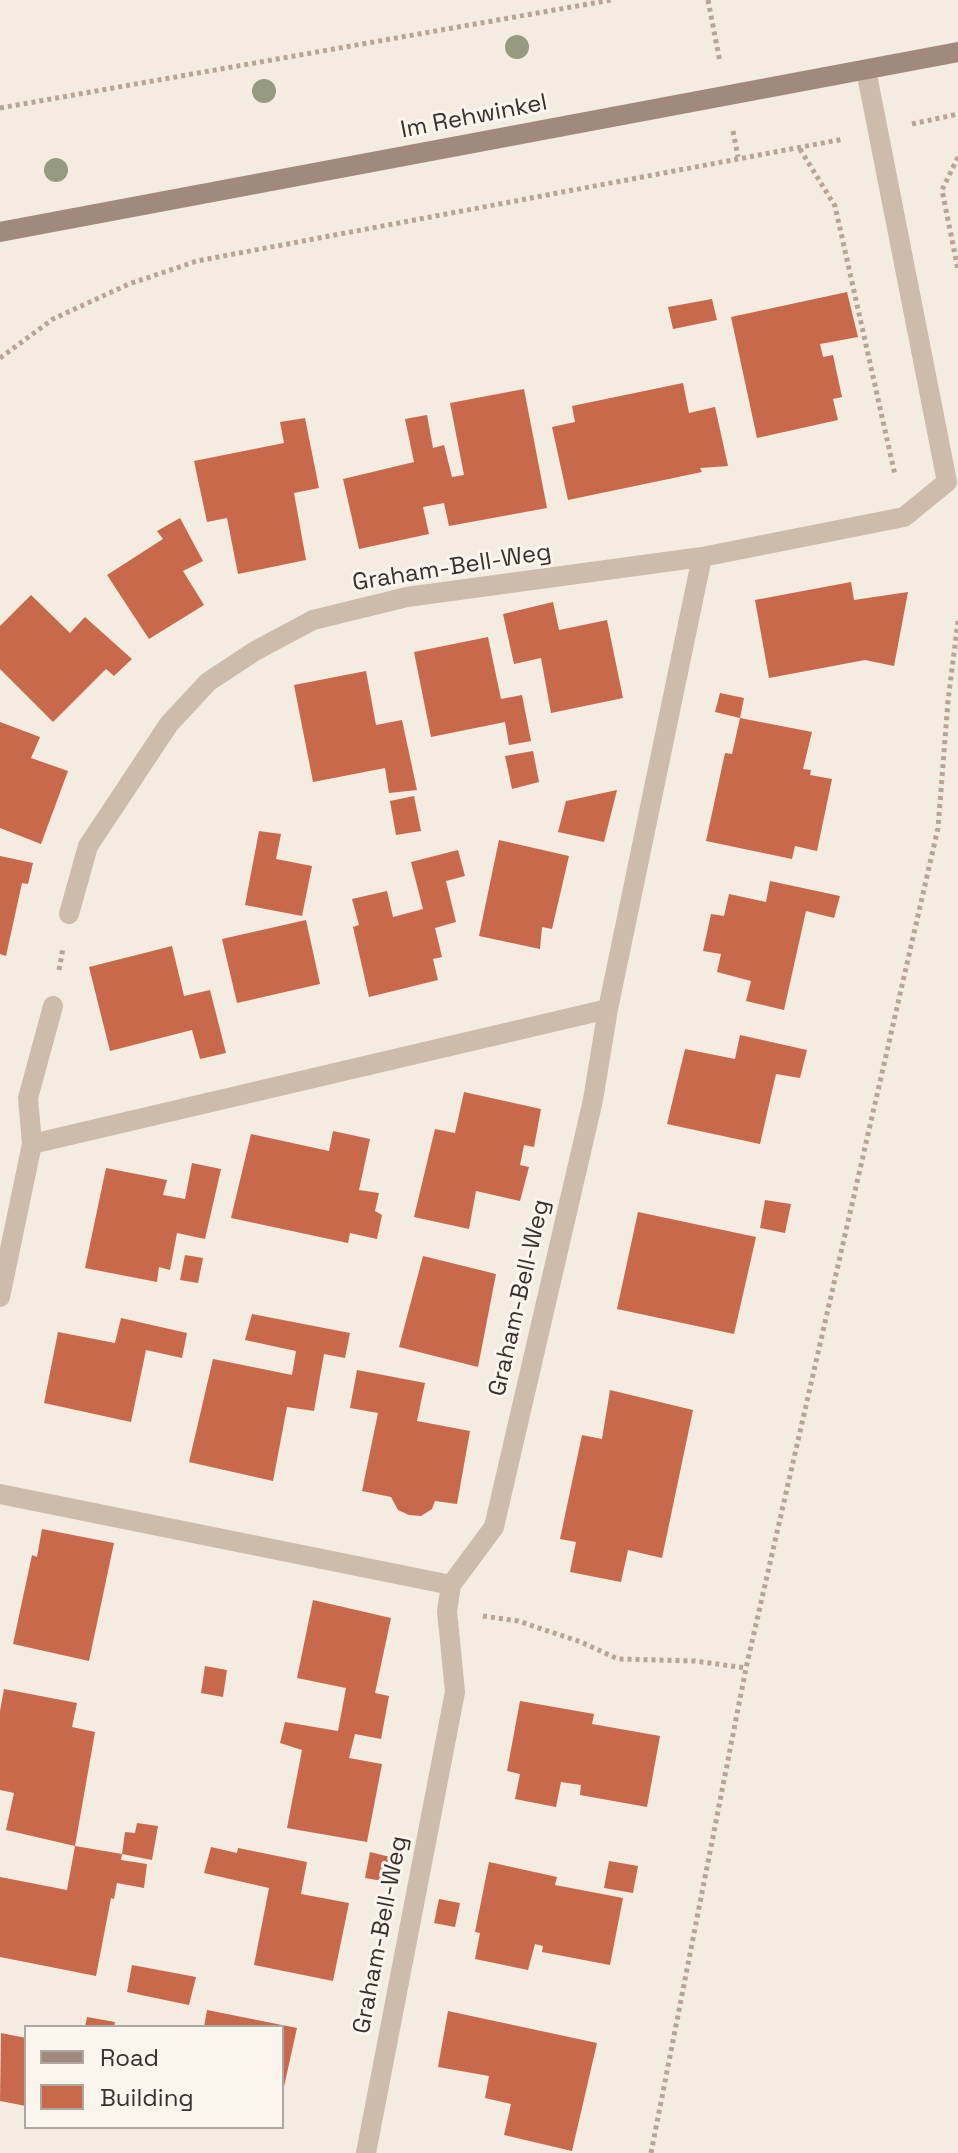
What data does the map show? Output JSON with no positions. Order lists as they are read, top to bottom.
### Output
{
  "streets": {
    "street": ["Im Rehwinkel", "Graham-Bell-Weg"]
  },
  "crossings": [
    ["Im Rehwinkel", "Graham-Bell-Weg"]
  ],
  "legend": ["Road", "Building"]
}
